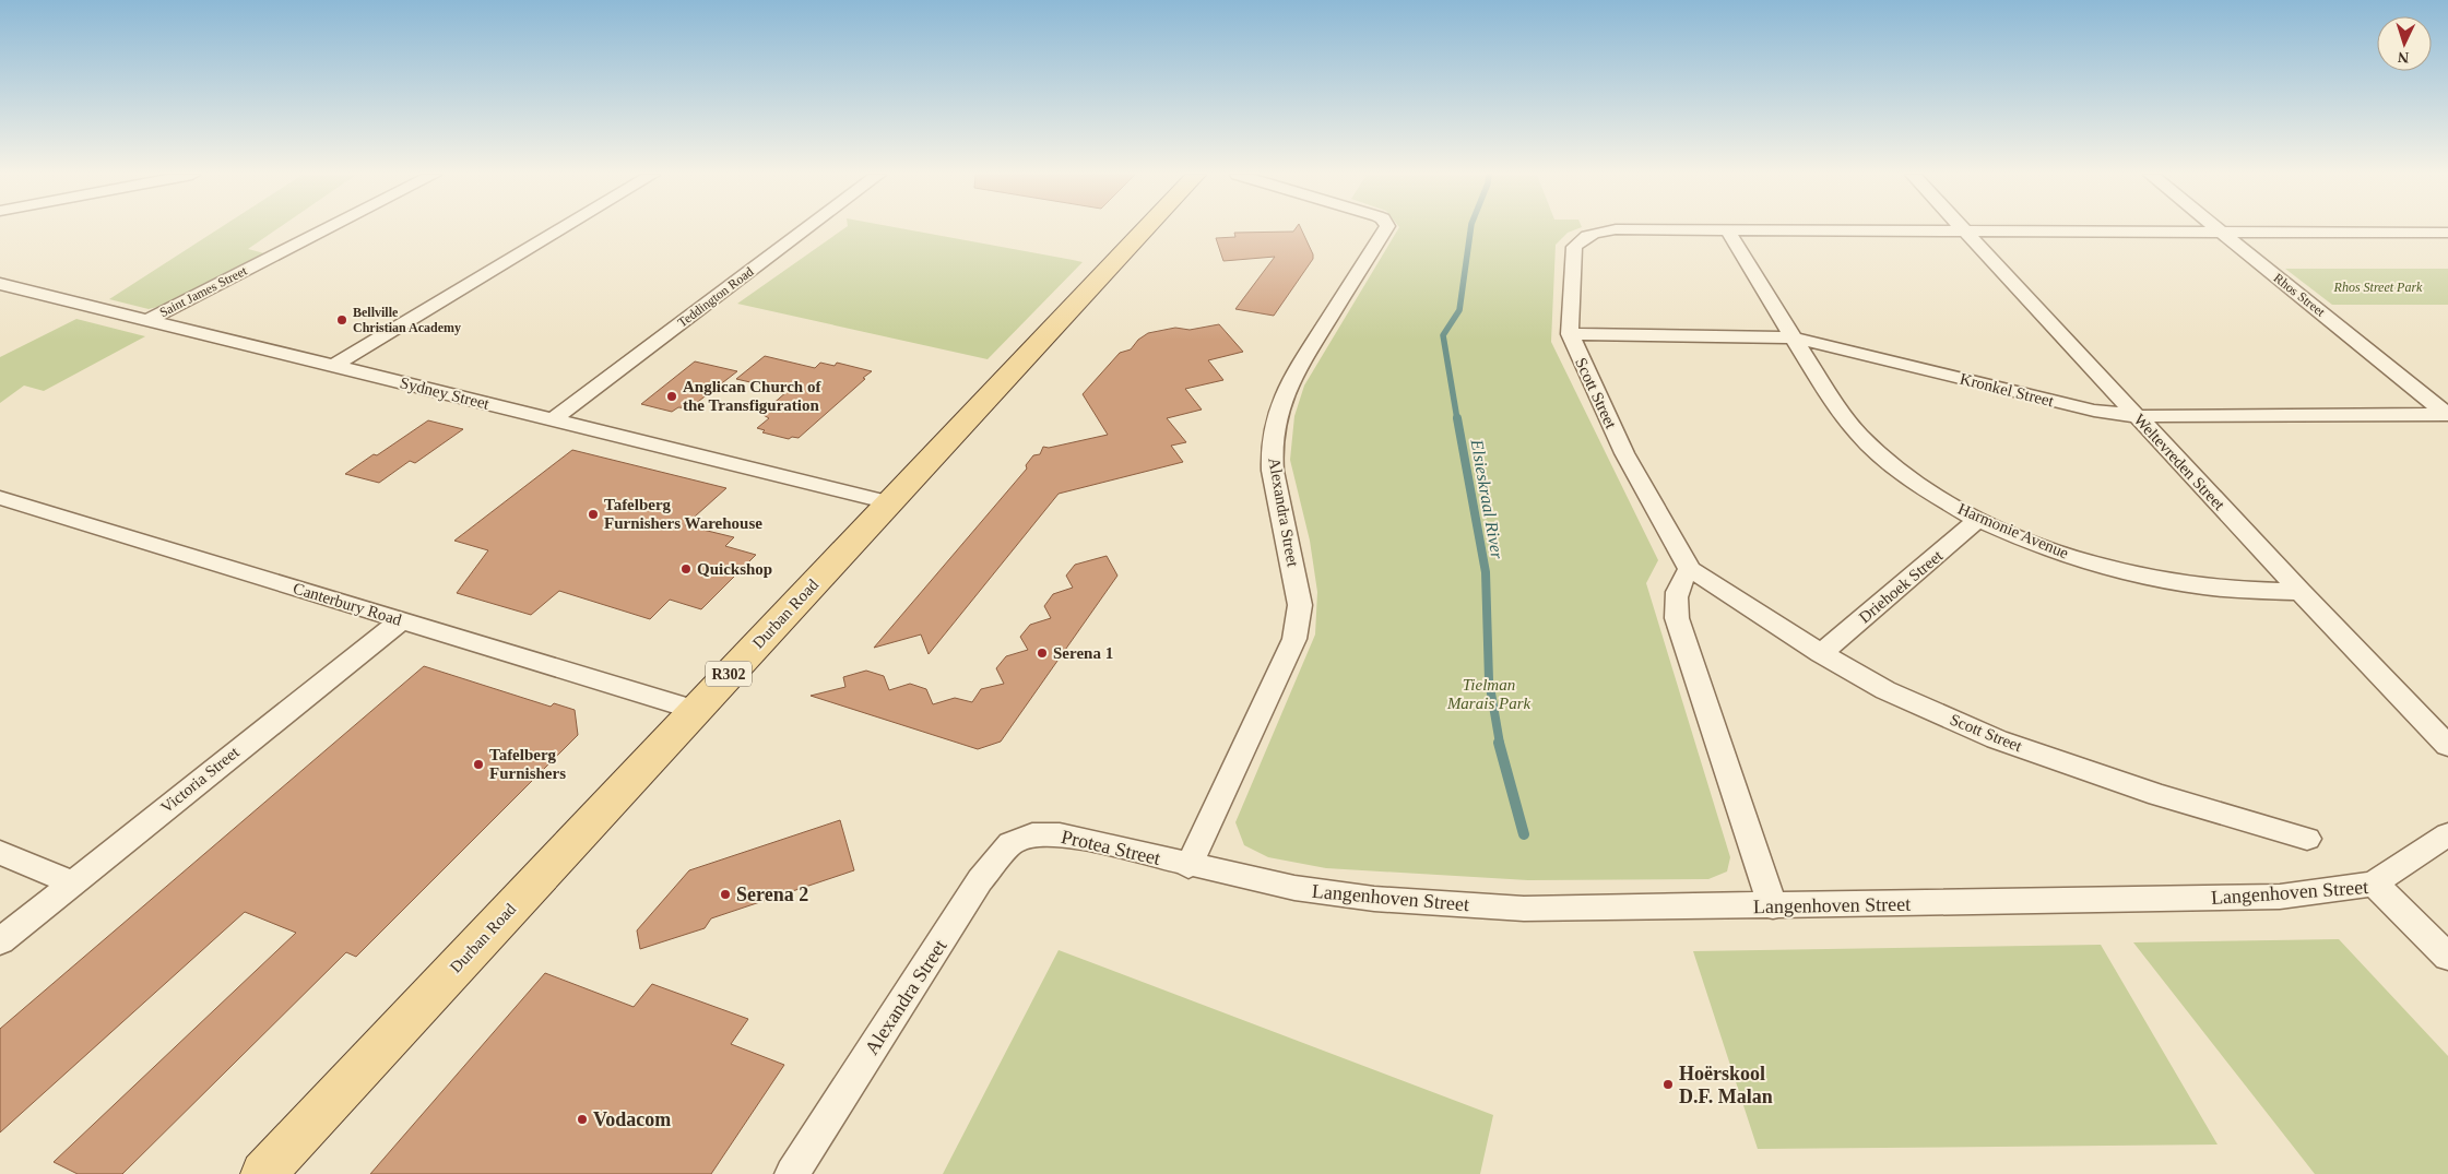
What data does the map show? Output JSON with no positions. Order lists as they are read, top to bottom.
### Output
{
  "streets": {
    "main road": ["Durban Road", "R302"],
    "street": [
      "Saint James Street",
      "Rhos Street",
      "Teddington Road",
      "Kronkel Street",
      "Sydney Street",
      "Scott Street",
      "Weltevreden Street",
      "Alexandra Street",
      "Harmonie Avenue",
      "Driehoek Street",
      "Canterbury Road",
      "Victoria Street",
      "Protea Street",
      "Langenhoven Street"
    ]
  },
  "crossings": [
    ["Saint James Street", "Sydney Street"],
    ["Rhos Street", "Kronkel Street"],
    ["Rhos Street", "Scott Street"],
    ["Teddington Road", "Sydney Street"],
    ["Kronkel Street", "Scott Street"],
    ["Kronkel Street", "Weltevreden Street"],
    ["Kronkel Street", "Harmonie Avenue"],
    ["Sydney Street", "Durban Road"],
    ["Scott Street", "Driehoek Street"],
    ["Weltevreden Street", "Harmonie Avenue"],
    ["Alexandra Street", "Protea Street"],
    ["Alexandra Street", "Langenhoven Street"],
    ["Harmonie Avenue", "Driehoek Street"],
    ["Canterbury Road", "Durban Road"],
    ["Canterbury Road", "Victoria Street"],
    ["Protea Street", "Langenhoven Street"]
  ],
  "water": ["Elsieskraal River"],
  "parks": ["Rhos Street Park", "Tielman Marais Park"],
  "places": [
    "Bellville Christian Academy",
    "Anglican Church of the Transfiguration",
    "Tafelberg Furnishers Warehouse",
    "Quickshop",
    "Serena 1",
    "Tafelberg Furnishers",
    "Serena 2",
    "Hoërskool D.F. Malan",
    "Vodacom"
  ],
  "north": "bottom"
}
